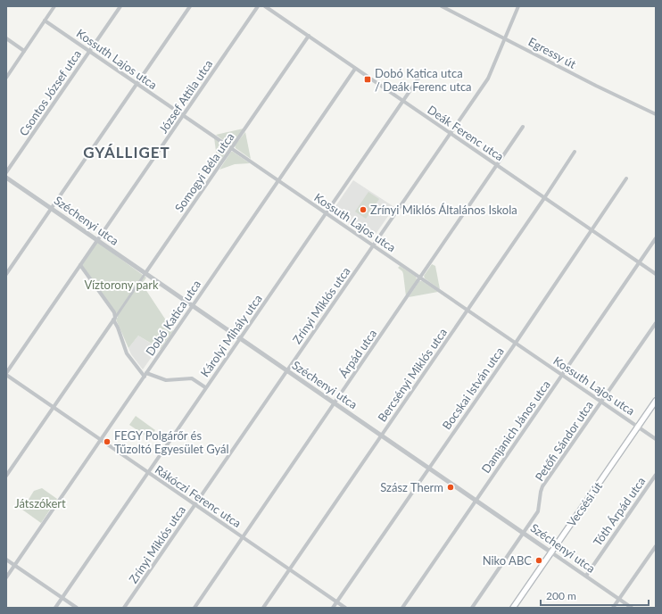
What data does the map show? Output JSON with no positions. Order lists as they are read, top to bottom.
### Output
{
  "streets": {
    "main road": ["Vecsési út"],
    "street": [
      "Egressy út",
      "Kossuth Lajos utca",
      "Csontos József utca",
      "József Attila utca",
      "Deák Ferenc utca",
      "Somogyi Béla utca",
      "Széchenyi utca",
      "Zrínyi Miklós utca",
      "Dobó Katica utca",
      "Károlyi Mihály utca",
      "Árpád utca",
      "Bercsényi Miklós utca",
      "Bocskai István utca",
      "Damjanich János utca",
      "Petőfi Sándor utca",
      "Rákóczi Ferenc utca",
      "Tóth Árpád utca"
    ]
  },
  "crossings": [
    ["Egressy út", "Zrínyi Miklós utca"],
    ["Kossuth Lajos utca", "Csontos József utca"],
    ["Kossuth Lajos utca", "József Attila utca"],
    ["Kossuth Lajos utca", "Somogyi Béla utca"],
    ["Kossuth Lajos utca", "Zrínyi Miklós utca"],
    ["Kossuth Lajos utca", "Dobó Katica utca"],
    ["Kossuth Lajos utca", "Károlyi Mihály utca"],
    ["Kossuth Lajos utca", "Árpád utca"],
    ["Kossuth Lajos utca", "Bercsényi Miklós utca"],
    ["Kossuth Lajos utca", "Bocskai István utca"],
    ["Kossuth Lajos utca", "Damjanich János utca"],
    ["Kossuth Lajos utca", "Petőfi Sándor utca"],
    ["Kossuth Lajos utca", "Vecsési út"],
    ["József Attila utca", "Széchenyi utca"],
    ["József Attila utca", "Rákóczi Ferenc utca"],
    ["Deák Ferenc utca", "Somogyi Béla utca"],
    ["Deák Ferenc utca", "Zrínyi Miklós utca"],
    ["Deák Ferenc utca", "Dobó Katica utca"],
    ["Deák Ferenc utca", "Károlyi Mihály utca"],
    ["Deák Ferenc utca", "Árpád utca"],
    ["Deák Ferenc utca", "Bercsényi Miklós utca"],
    ["Deák Ferenc utca", "Bocskai István utca"],
    ["Deák Ferenc utca", "Damjanich János utca"],
    ["Somogyi Béla utca", "Széchenyi utca"],
    ["Somogyi Béla utca", "Rákóczi Ferenc utca"],
    ["Széchenyi utca", "Zrínyi Miklós utca"],
    ["Széchenyi utca", "Dobó Katica utca"],
    ["Széchenyi utca", "Károlyi Mihály utca"],
    ["Széchenyi utca", "Árpád utca"],
    ["Széchenyi utca", "Bercsényi Miklós utca"],
    ["Széchenyi utca", "Bocskai István utca"],
    ["Széchenyi utca", "Damjanich János utca"],
    ["Széchenyi utca", "Petőfi Sándor utca"],
    ["Széchenyi utca", "Vecsési út"],
    ["Széchenyi utca", "Tóth Árpád utca"],
    ["Zrínyi Miklós utca", "Rákóczi Ferenc utca"],
    ["Dobó Katica utca", "Rákóczi Ferenc utca"],
    ["Károlyi Mihály utca", "Rákóczi Ferenc utca"],
    ["Árpád utca", "Rákóczi Ferenc utca"],
    ["Bercsényi Miklós utca", "Rákóczi Ferenc utca"],
    ["Bocskai István utca", "Rákóczi Ferenc utca"]
  ],
  "districts": ["GYÁLLIGET"],
  "parks": ["Víztorony park", "Játszókert"],
  "places": {
    "transit": ["Dobó Katica utca / Deák Ferenc utca"],
    "other": [
      "Zrínyi Miklós Általános Iskola",
      "FEGY Polgárőr és Tűzoltó Egyesület Gyál",
      "Szász Therm",
      "Niko ABC"
    ]
  },
  "scale_bar": "200 m"
}
